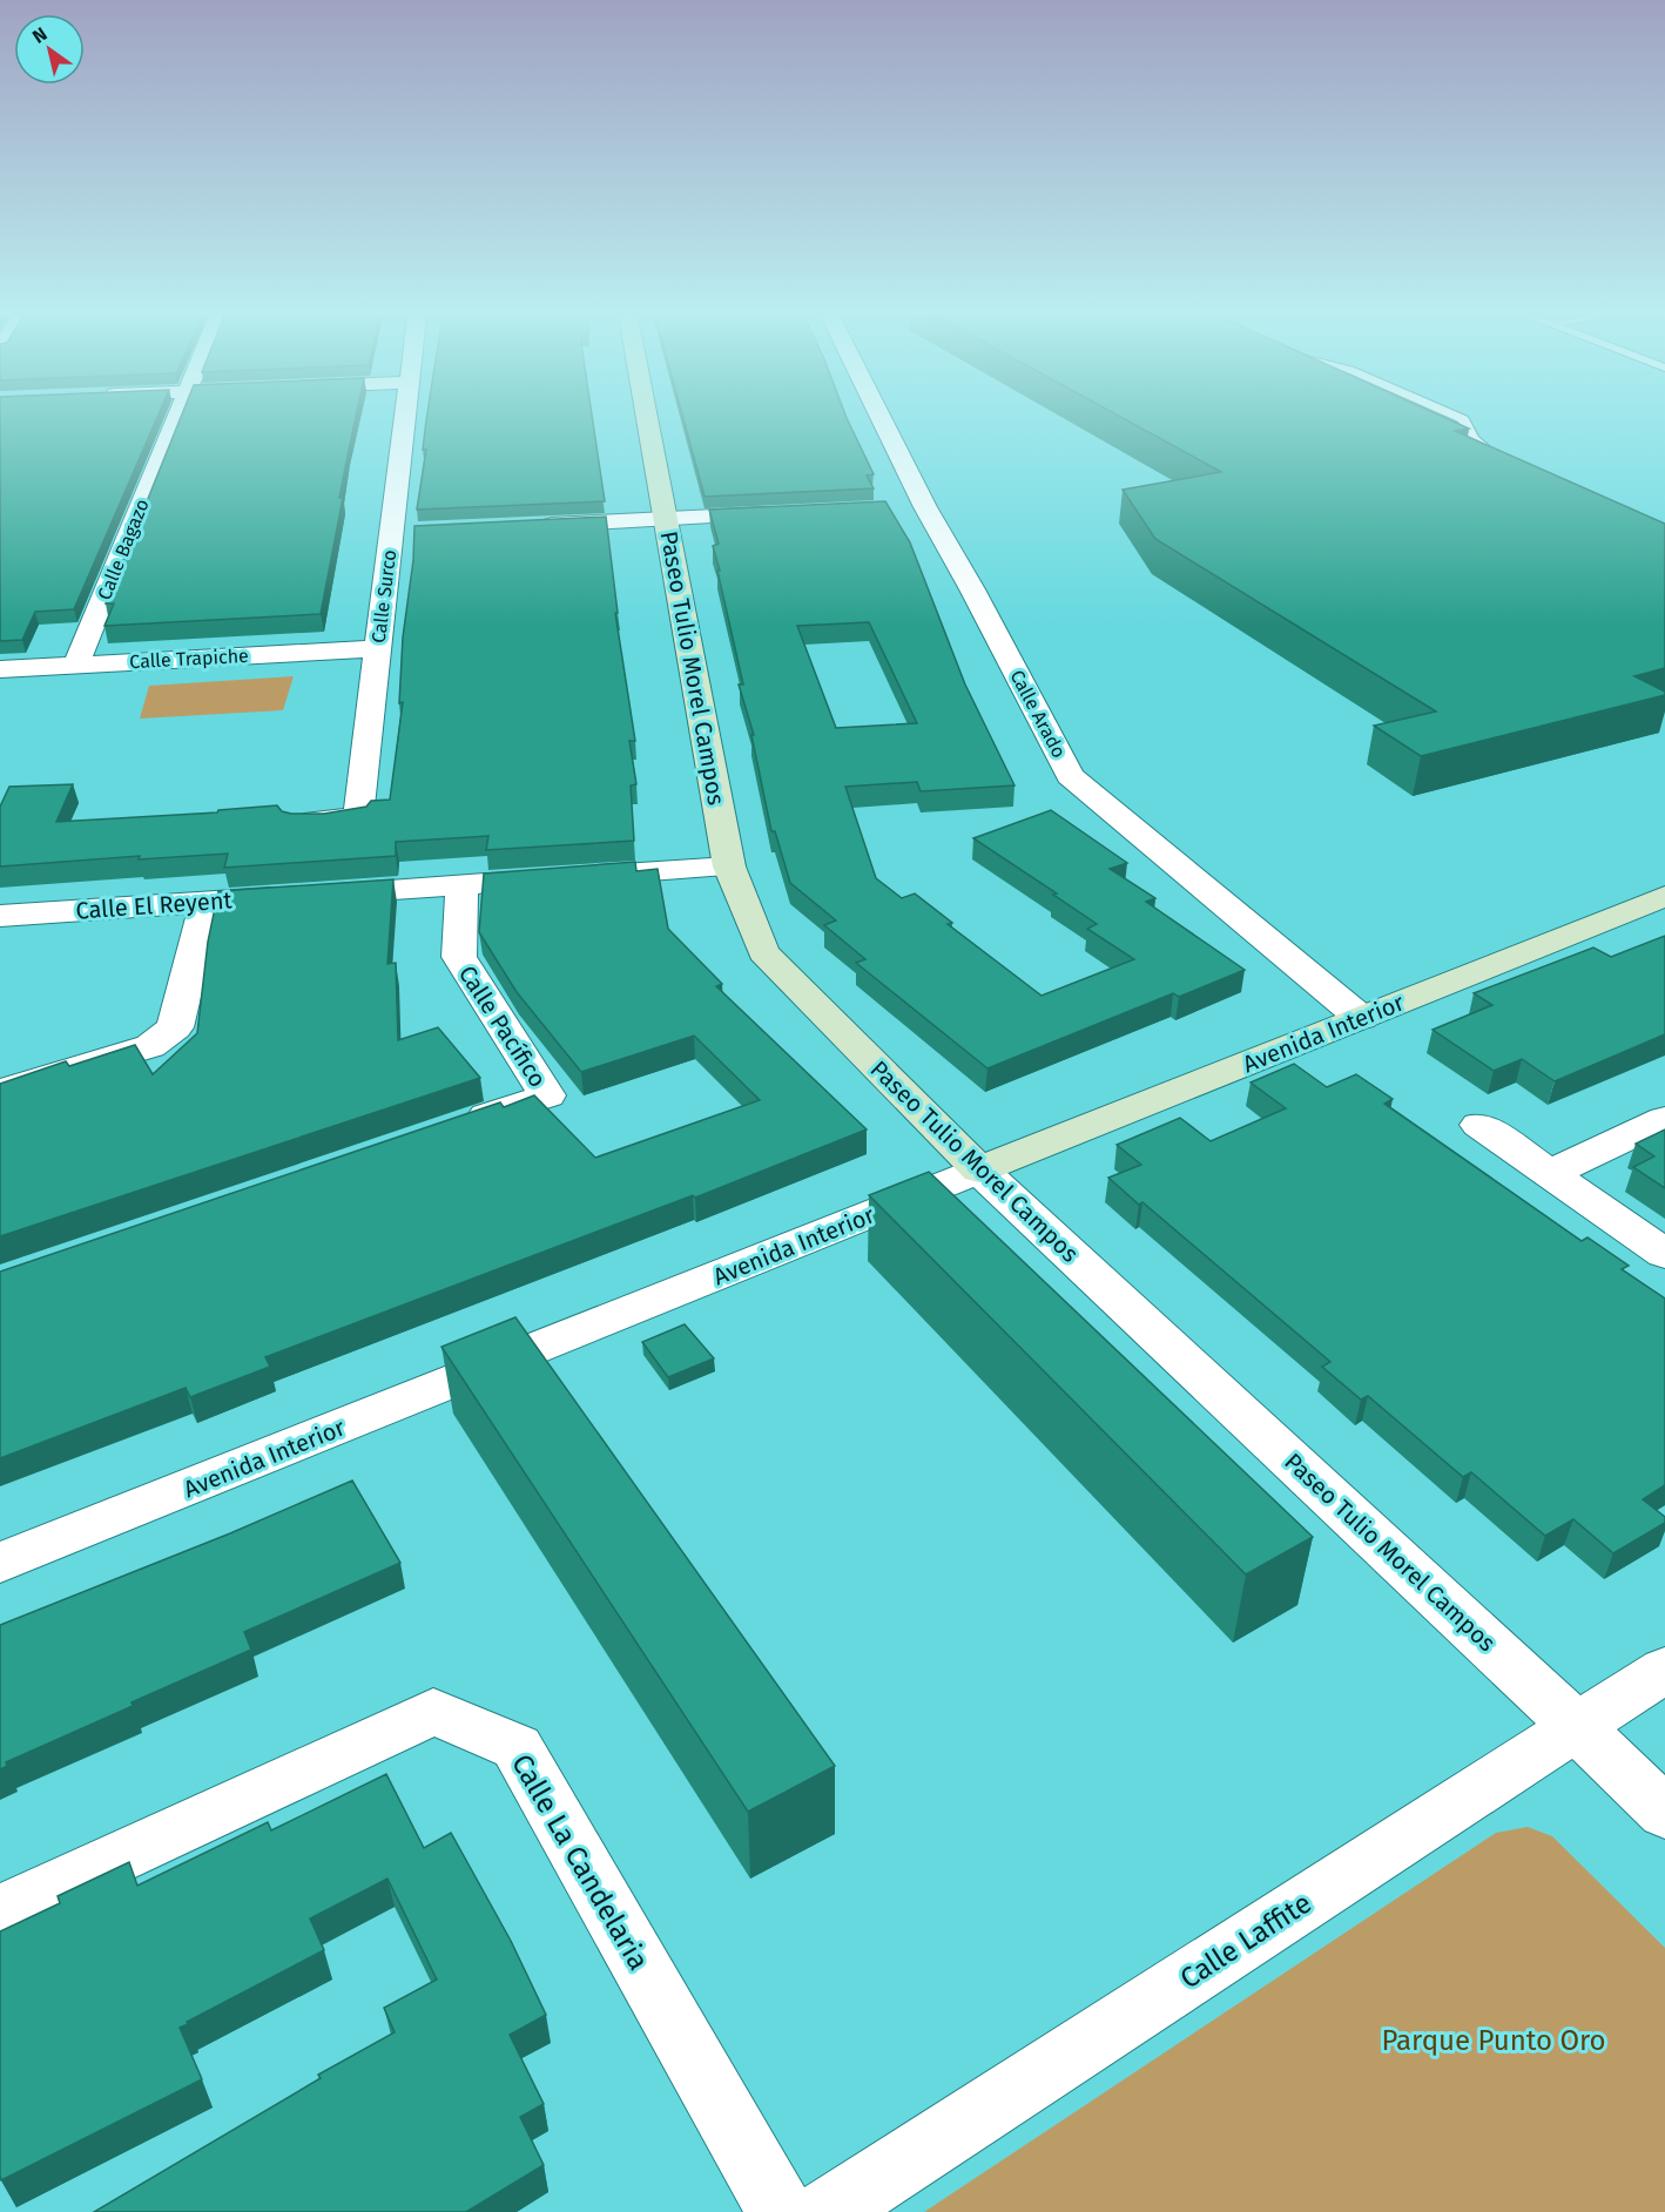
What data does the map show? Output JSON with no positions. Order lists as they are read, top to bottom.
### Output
{
  "streets": {
    "street": [
      "Calle Bagazo",
      "Calle Surco",
      "Calle Trapiche",
      "Paseo Tulio Morel Campos",
      "Calle Arado",
      "Calle El Reyent",
      "Calle Pacífico",
      "Avenida Interior",
      "Calle La Candelaria",
      "Calle Laffite"
    ]
  },
  "crossings": [
    ["Calle Bagazo", "Calle Trapiche"],
    ["Calle Surco", "Calle Trapiche"],
    ["Paseo Tulio Morel Campos", "Avenida Interior"],
    ["Paseo Tulio Morel Campos", "Calle Laffite"],
    ["Calle Arado", "Avenida Interior"],
    ["Calle El Reyent", "Calle Pacífico"]
  ],
  "parks": ["Parque Punto Oro"],
  "north": "top left"
}
